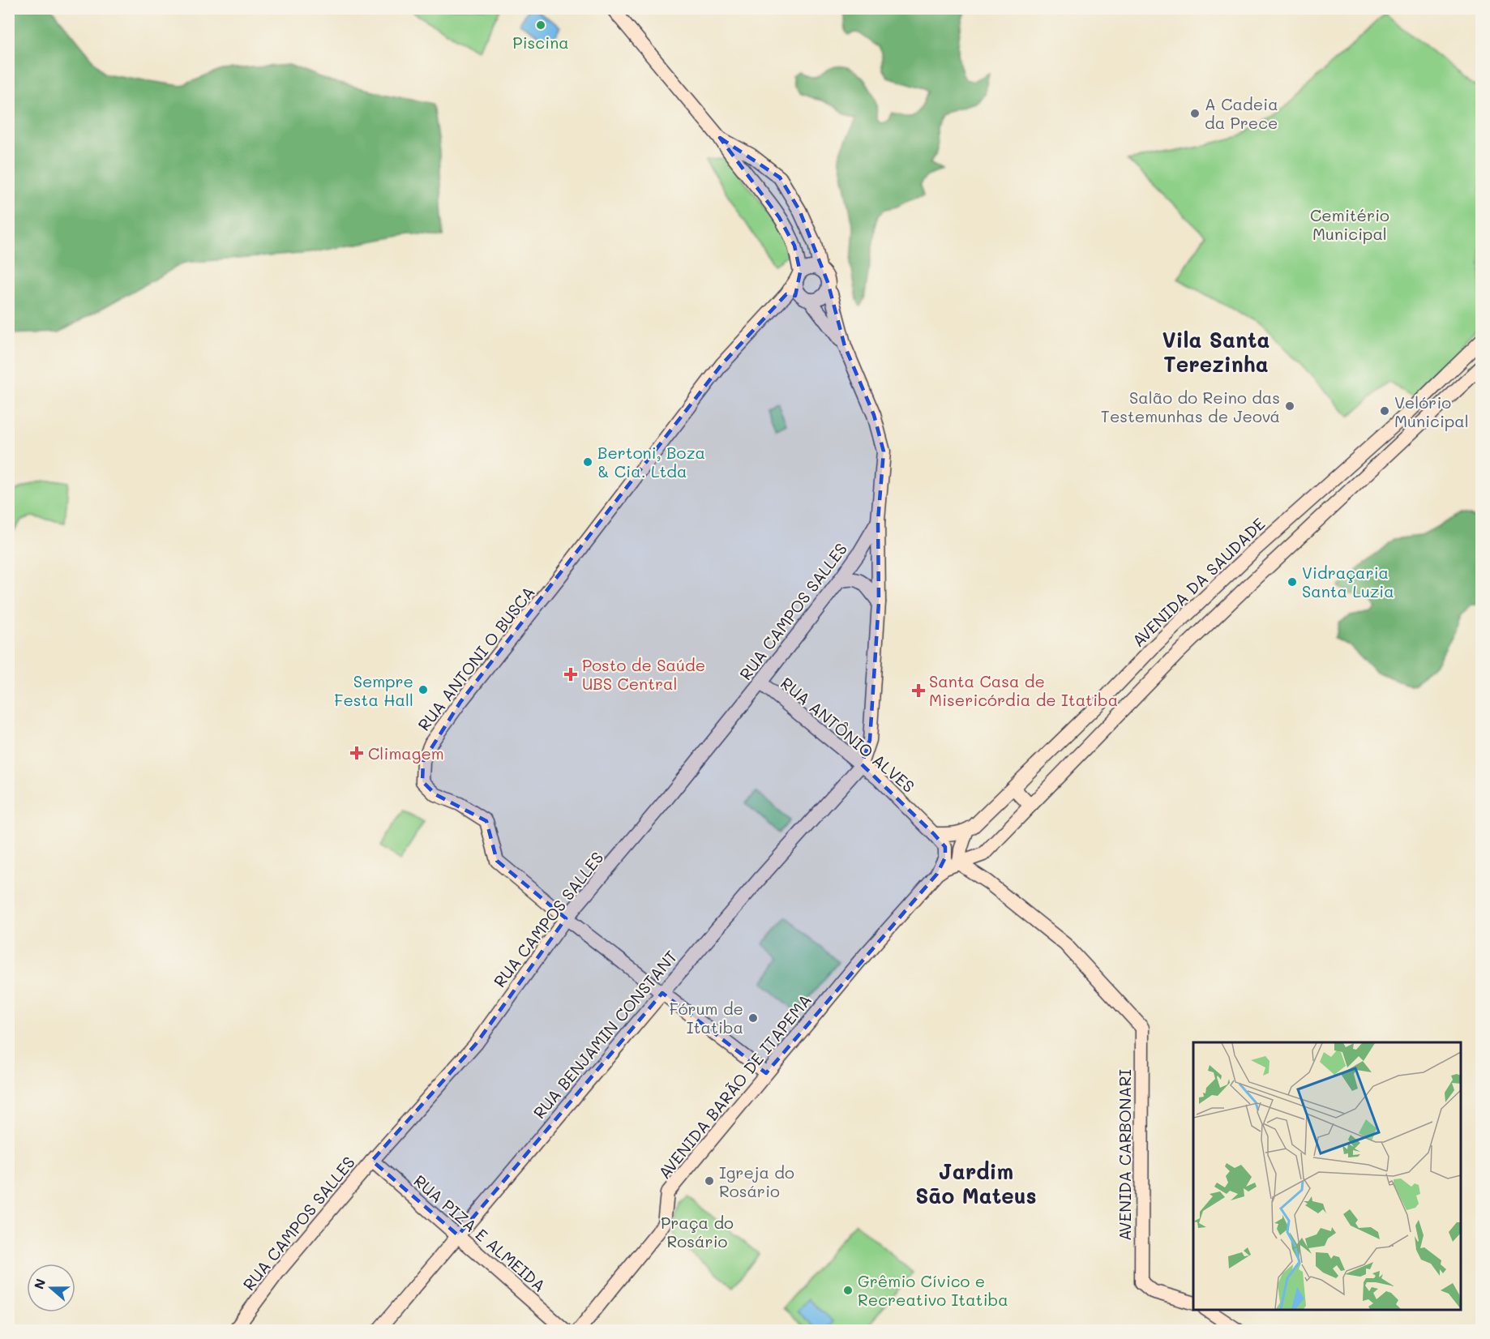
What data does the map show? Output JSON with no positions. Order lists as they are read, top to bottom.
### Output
{
  "streets": {
    "main road": [
      "AVENIDA DA SAUDADE",
      "RUA CAMPOS SALLES",
      "RUA ANTONI O BUSCA",
      "RUA ANTÔNIO ALVES",
      "RUA BENJAMIN CONSTANT",
      "AVENIDA BARÃO DE ITAPEMA",
      "AVENIDA CARBONARI",
      "RUA PIZA E ALMEIDA"
    ]
  },
  "crossings": [
    ["RUA CAMPOS SALLES", "RUA ANTONI O BUSCA"],
    ["RUA CAMPOS SALLES", "RUA ANTÔNIO ALVES"],
    ["RUA CAMPOS SALLES", "RUA PIZA E ALMEIDA"],
    ["RUA ANTONI O BUSCA", "RUA BENJAMIN CONSTANT"],
    ["RUA ANTONI O BUSCA", "AVENIDA BARÃO DE ITAPEMA"],
    ["RUA ANTÔNIO ALVES", "RUA BENJAMIN CONSTANT"],
    ["RUA ANTÔNIO ALVES", "AVENIDA BARÃO DE ITAPEMA"],
    ["RUA BENJAMIN CONSTANT", "RUA PIZA E ALMEIDA"]
  ],
  "districts": ["Vila Santa Terezinha", "Jardim São Mateus"],
  "parks": ["Cemitério Municipal", "Praça do Rosário"],
  "places": {
    "other": [
      "Piscina",
      "A Cadeia da Prece",
      "Salão do Reino das Testemunhas de Jeová",
      "Velório Municipal",
      "Bertoni, Boza & Cia. Ltda",
      "Vidraçaria Santa Luzia",
      "Sempre Festa Hall",
      "Fórum de Itatiba",
      "Igreja do Rosário",
      "Grêmio Cívico e Recreativo Itatiba"
    ],
    "health": ["Posto de Saúde UBS Central", "Santa Casa de Misericórdia de Itatiba", "Climagem"]
  },
  "north": "left"
}
